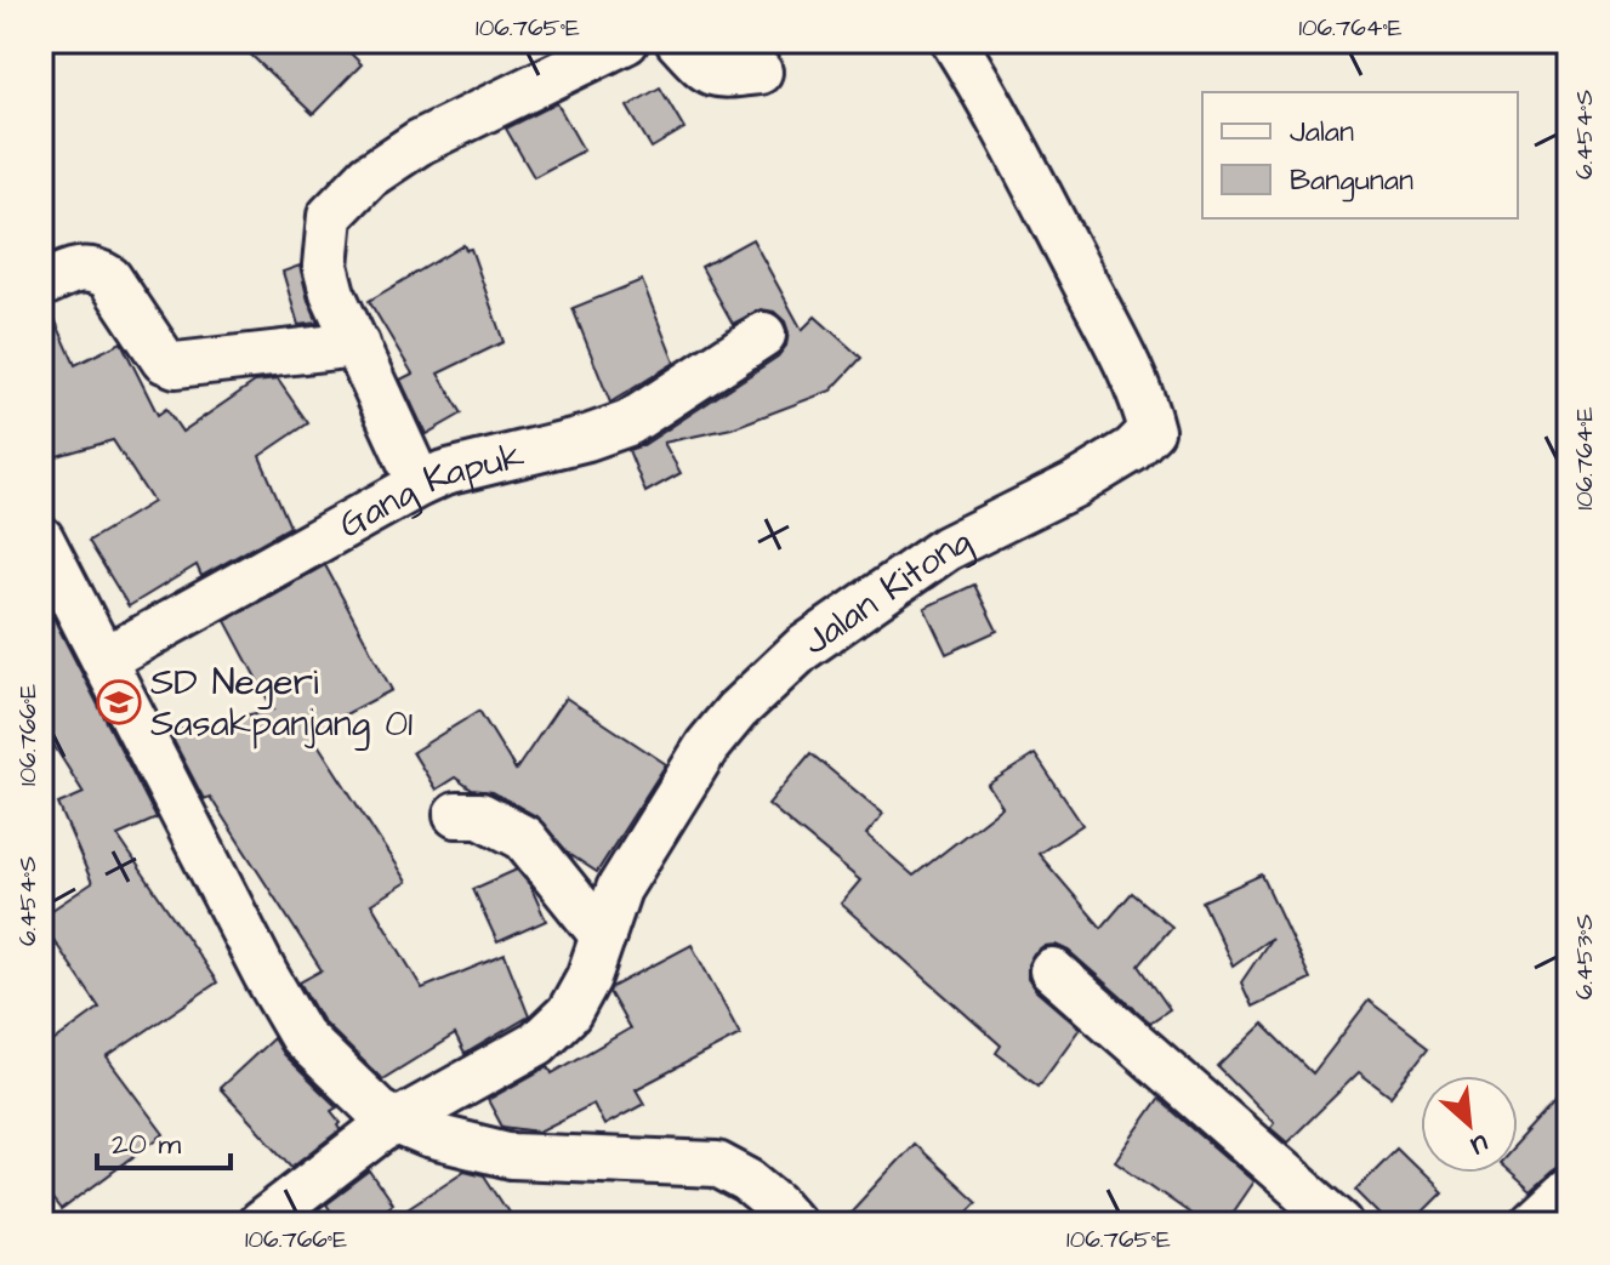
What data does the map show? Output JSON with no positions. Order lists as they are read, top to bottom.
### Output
{
  "streets": {
    "street": ["Gang Kapuk", "Jalan Kitong"]
  },
  "places": {
    "school or university": ["SD Negeri Sasakpanjang 01"]
  },
  "legend": ["Jalan", "Bangunan"],
  "scale_bar": "20 m",
  "north": "bottom right",
  "coordinates": [
    "106.765°E",
    "106.764°E",
    "6.454°S",
    "106.766°E",
    "6.453°S"
  ]
}
